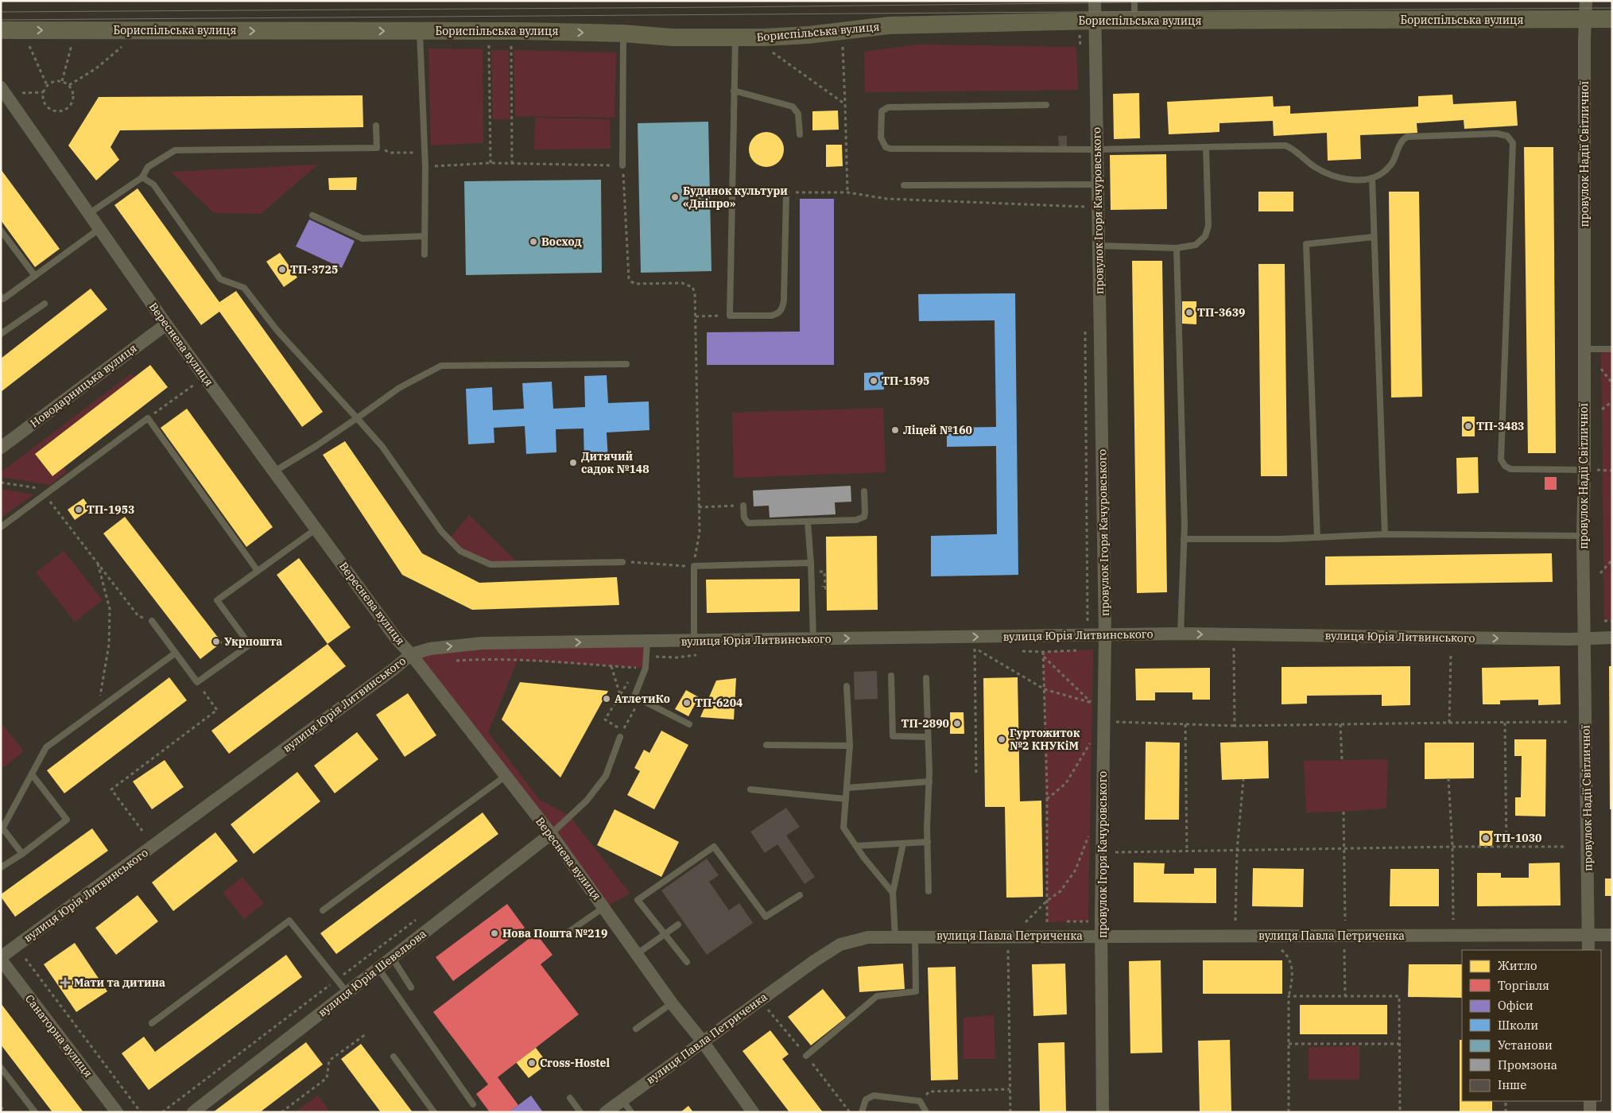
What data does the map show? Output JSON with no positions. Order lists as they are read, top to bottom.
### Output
{
  "streets": {
    "main road": ["Бориспільська вулиця"],
    "street": [
      "провулок Надії Світличної",
      "провулок Ігоря Качуровського",
      "Вереснева вулиця",
      "Новодарницька вулиця",
      "вулиця Юрія Литвинського",
      "вулиця Павла Петриченка",
      "вулиця Юрія Шевельова",
      "Санаторна вулиця"
    ]
  },
  "crossings": [
    ["Бориспільська вулиця", "провулок Надії Світличної"],
    ["Бориспільська вулиця", "провулок Ігоря Качуровського"],
    ["провулок Надії Світличної", "вулиця Юрія Литвинського"],
    ["провулок Надії Світличної", "вулиця Павла Петриченка"],
    ["провулок Ігоря Качуровського", "вулиця Юрія Литвинського"],
    ["провулок Ігоря Качуровського", "вулиця Павла Петриченка"],
    ["Вереснева вулиця", "Новодарницька вулиця"],
    ["Вереснева вулиця", "вулиця Юрія Литвинського"],
    ["Вереснева вулиця", "вулиця Павла Петриченка"],
    ["Вереснева вулиця", "вулиця Юрія Шевельова"],
    ["вулиця Юрія Литвинського", "Санаторна вулиця"]
  ],
  "one_way": ["Бориспільська вулиця", "вулиця Юрія Литвинського"],
  "places": {
    "other": [
      "Будинок культури «Дніпро»",
      "Восход",
      "ТП-3725",
      "ТП-3639",
      "ТП-1595",
      "ТП-3483",
      "Ліцей №160",
      "Дитячий садок №148",
      "ТП-1953",
      "Укрпошта",
      "АтлетиКо",
      "ТП-6204",
      "ТП-2890",
      "Гуртожиток №2 КНУКіМ",
      "ТП-1030",
      "Нова Пошта №219",
      "Cross-Hostel"
    ],
    "health": ["Мати та дитина"]
  },
  "legend": [
    "Житло",
    "Торгівля",
    "Офіси",
    "Школи",
    "Установи",
    "Промзона",
    "Інше"
  ]
}
